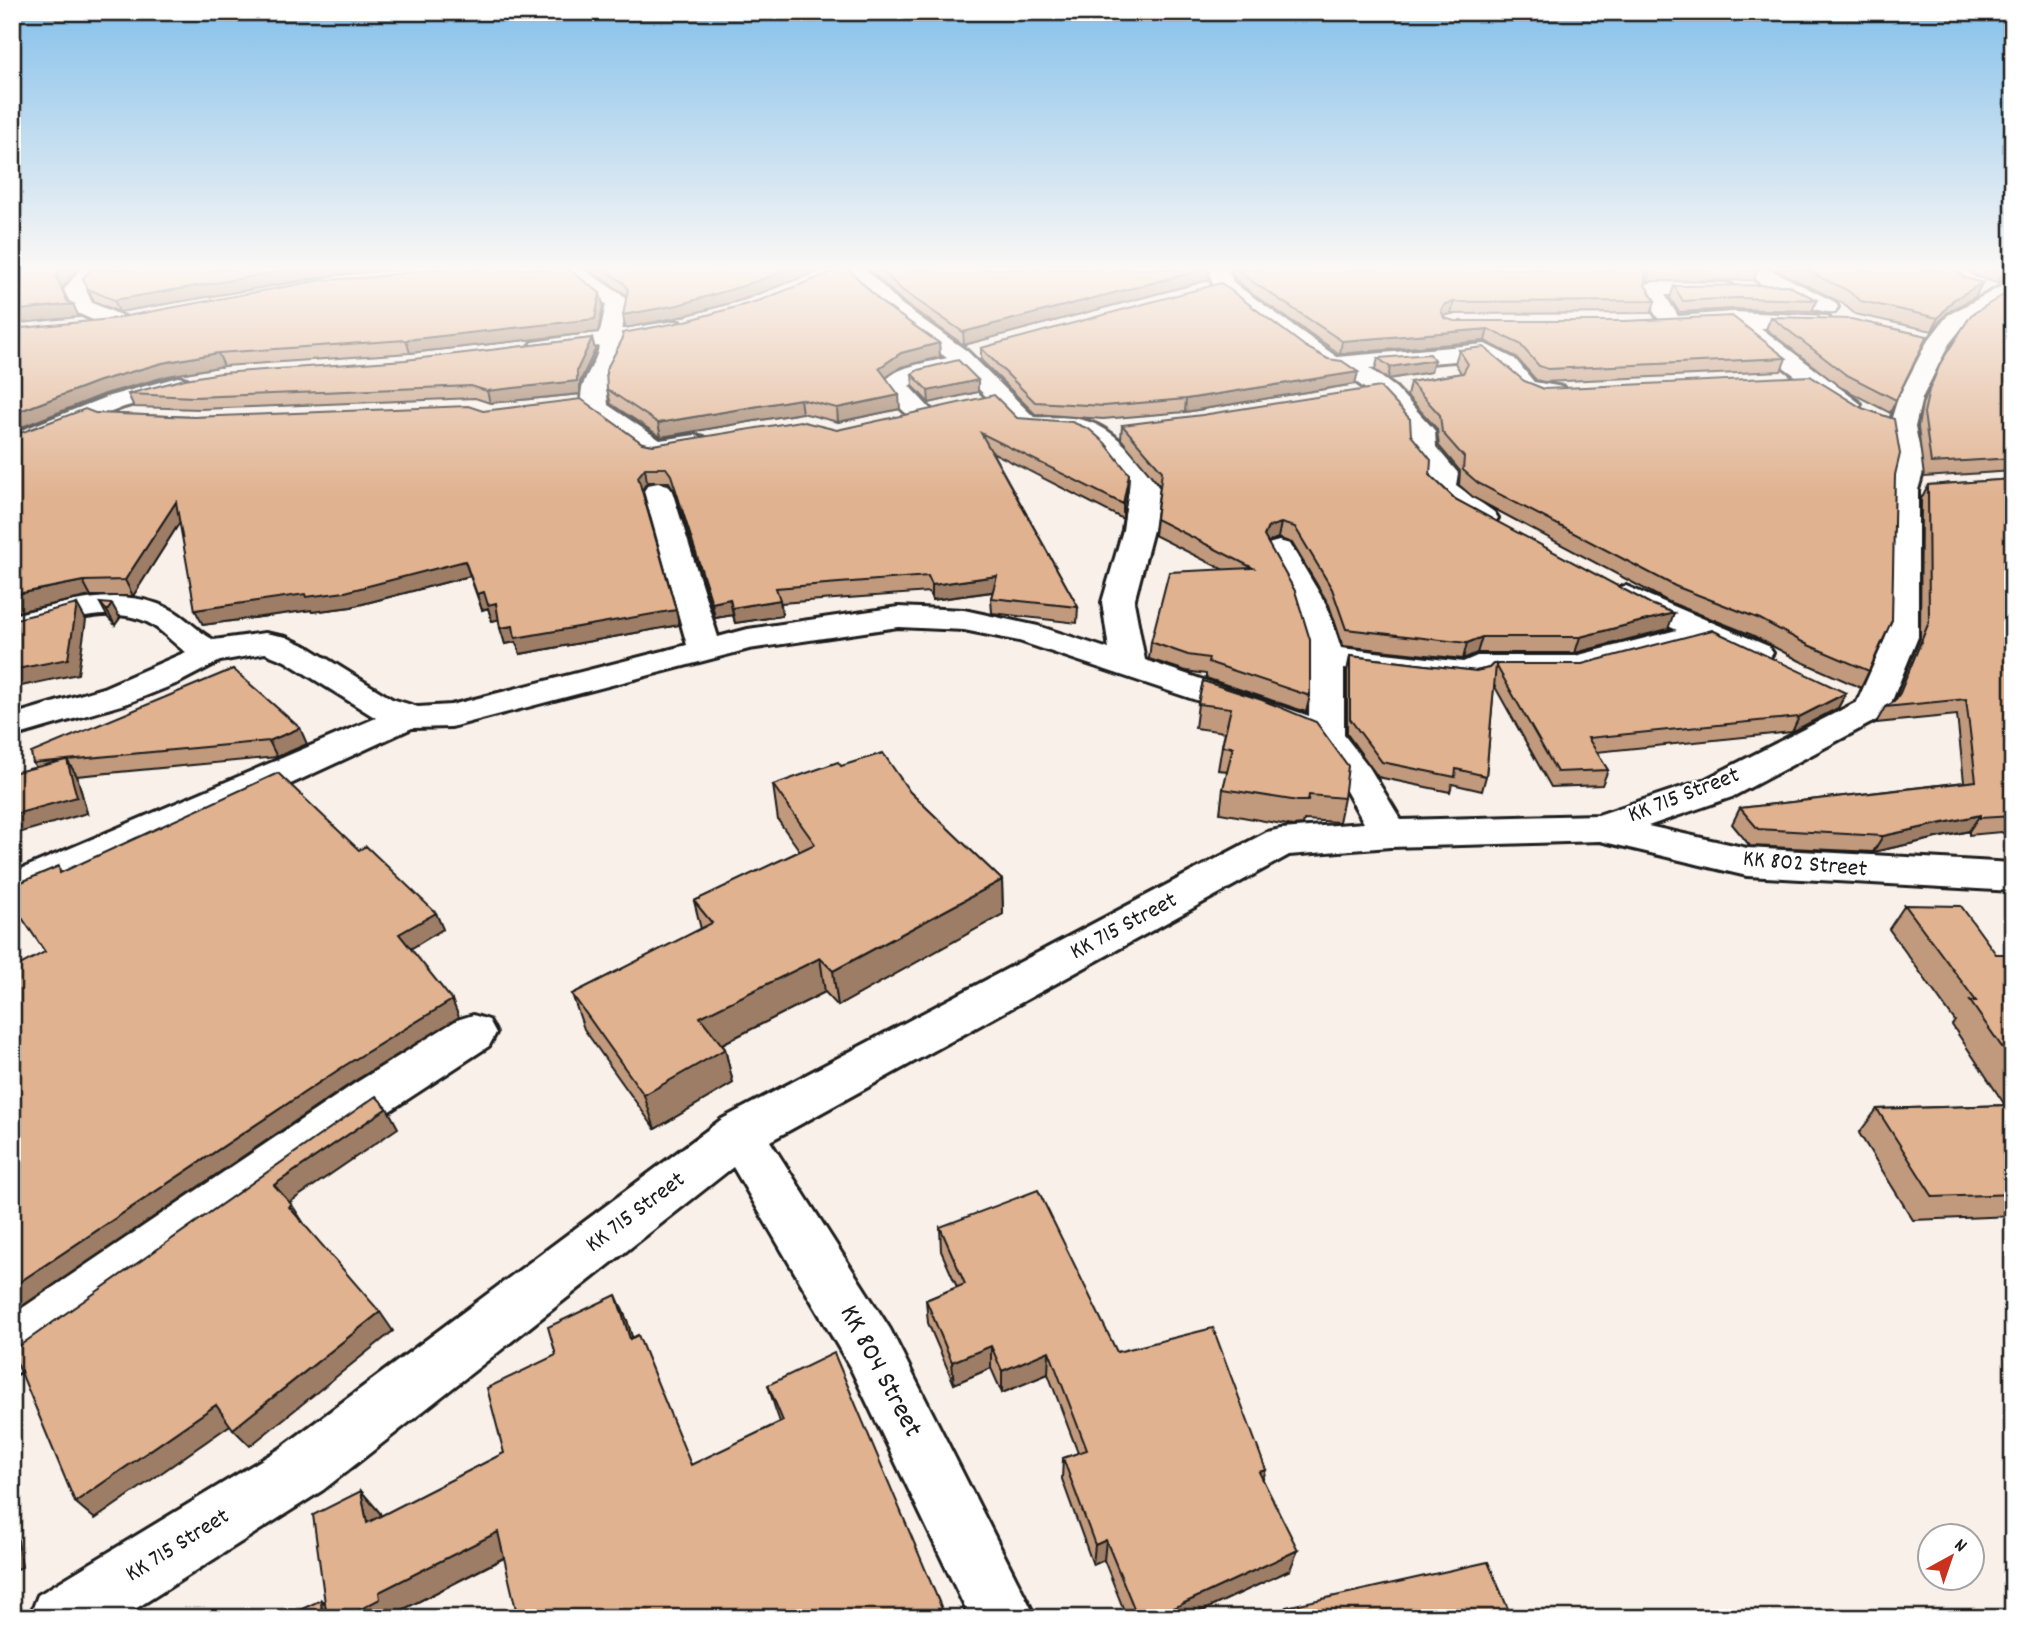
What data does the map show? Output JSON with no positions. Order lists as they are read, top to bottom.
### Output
{
  "streets": {
    "street": ["KK 715 Street", "KK 802 Street", "KK 804 Street"]
  },
  "crossings": [
    ["KK 715 Street", "KK 802 Street"],
    ["KK 715 Street", "KK 804 Street"]
  ],
  "north": "top right"
}
